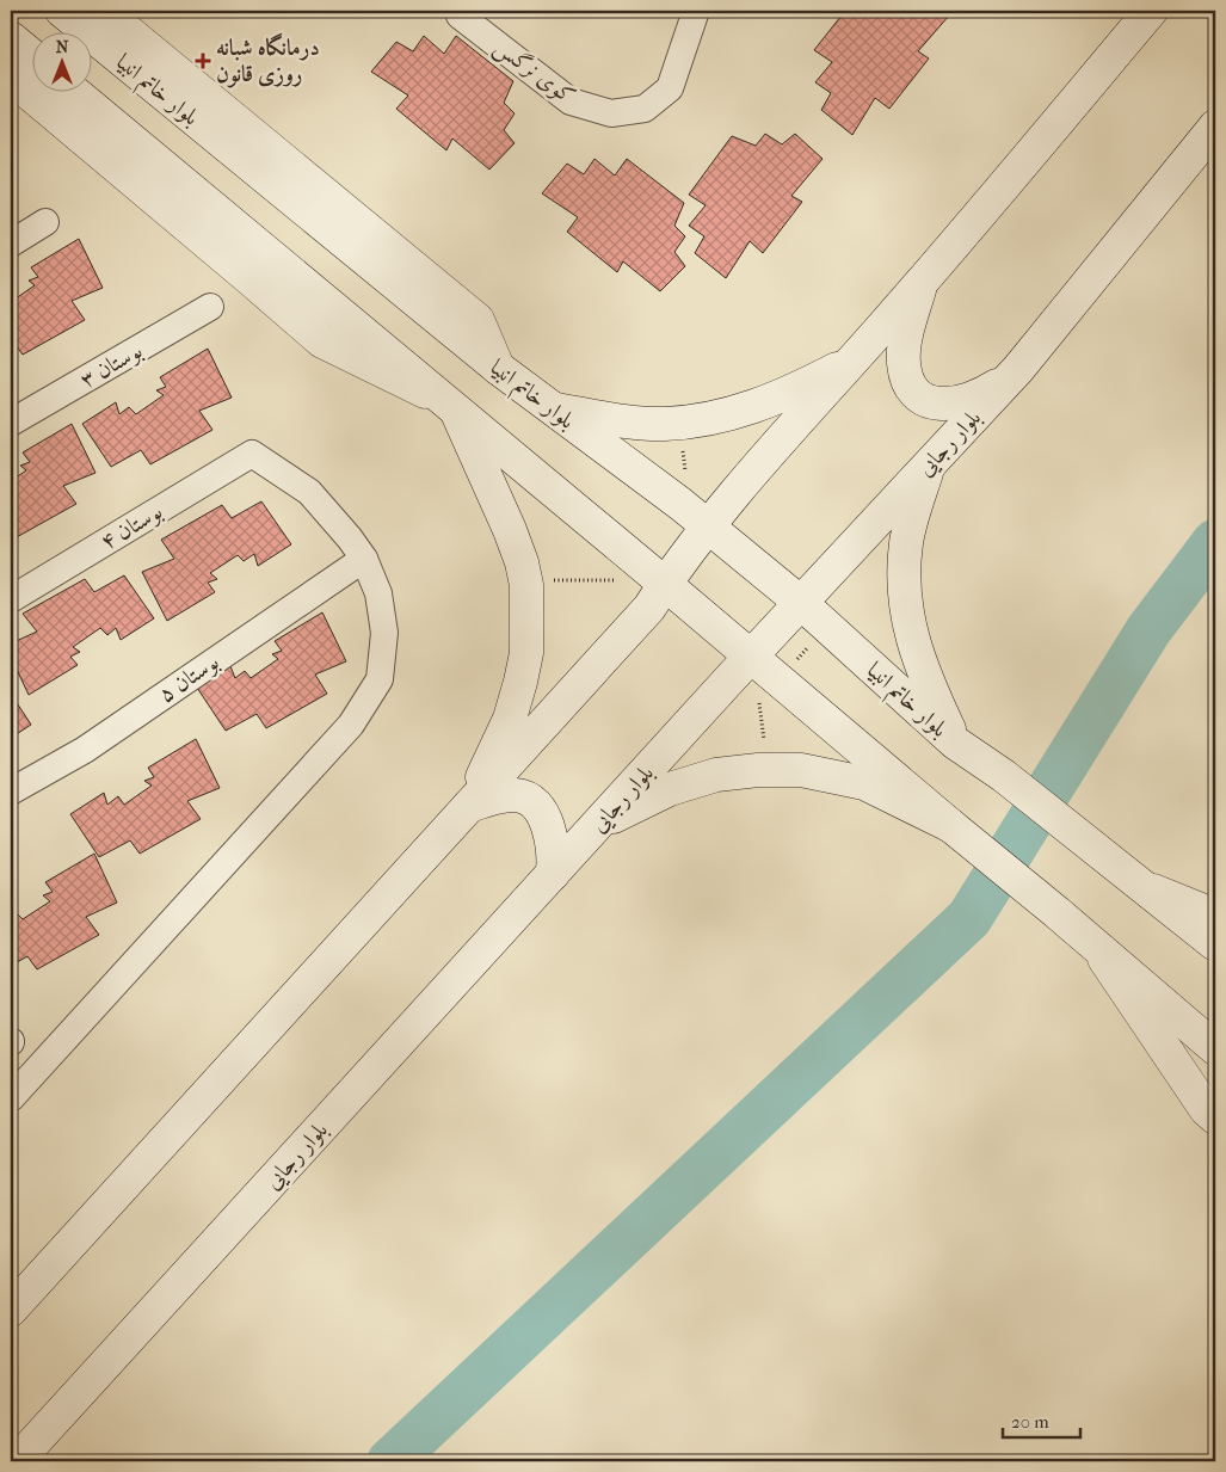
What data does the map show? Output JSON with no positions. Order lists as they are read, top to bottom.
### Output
{
  "streets": {
    "main road": ["بلوار خاتم انبیا", "بلوار رجایی"],
    "street": [
      "کوی نرگس",
      "بوستان ۳",
      "بوستان ۴",
      "بوستان ۵"
    ]
  },
  "crossings": [
    ["بلوار خاتم انبیا", "بلوار رجایی"],
    ["بوستان ۴", "بوستان ۵"]
  ],
  "places": {
    "health": ["درمانگاه شبانه روزی قانون"]
  },
  "scale_bar": "20 m",
  "north": "top"
}
